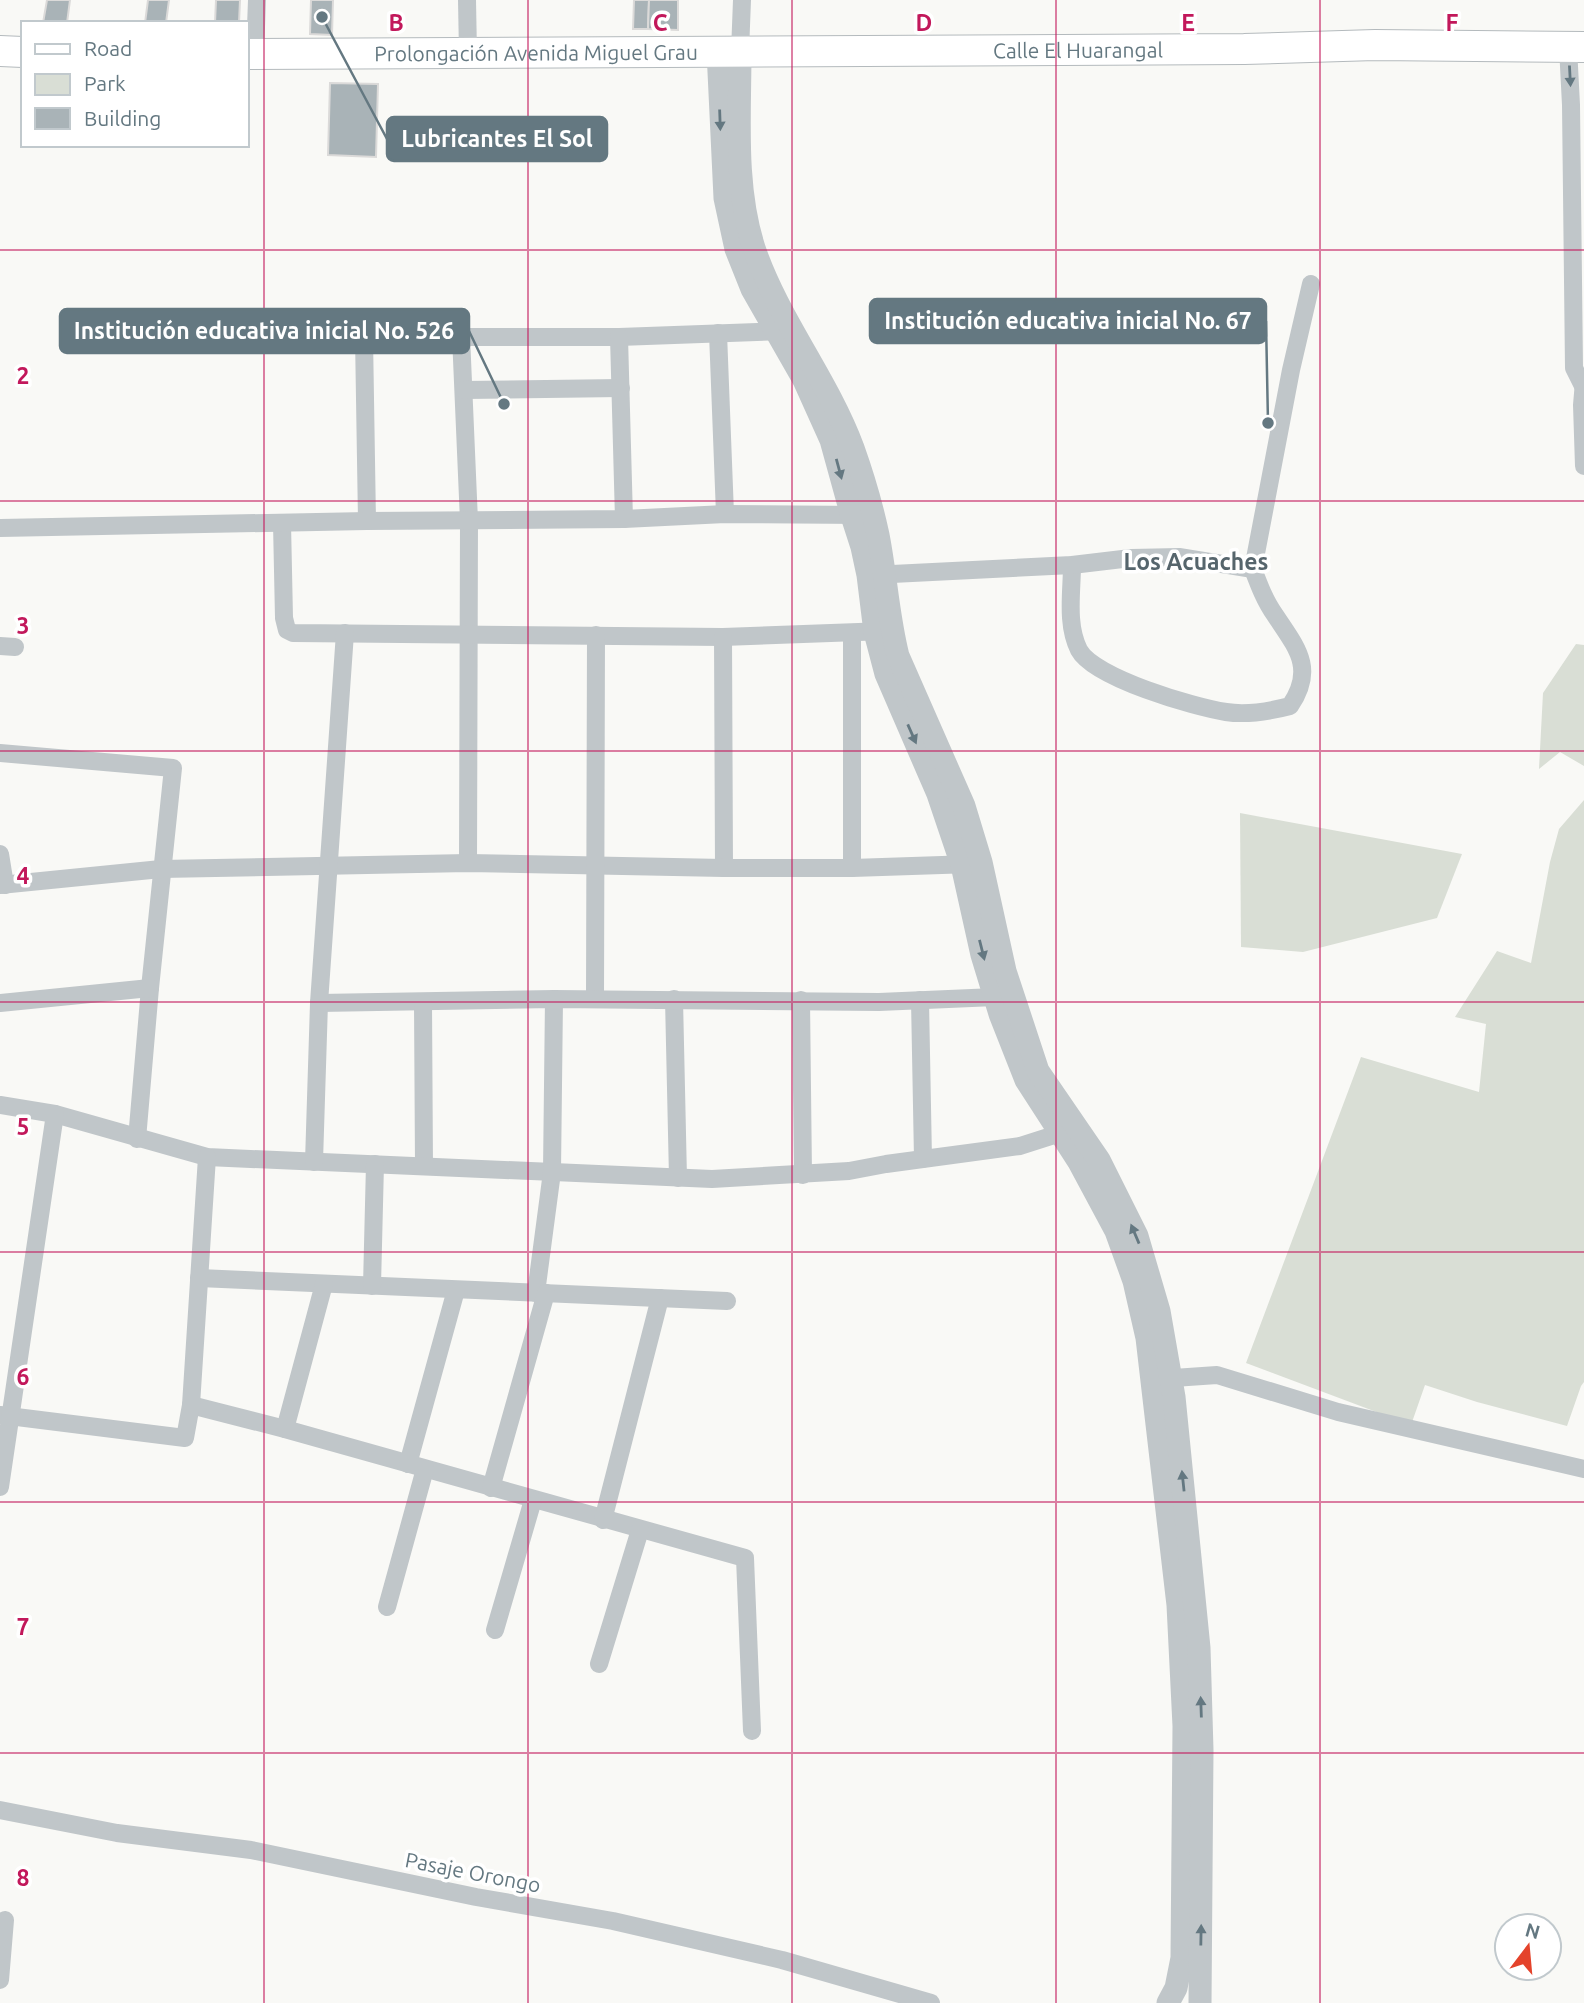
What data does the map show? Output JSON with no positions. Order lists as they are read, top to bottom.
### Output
{
  "streets": {
    "main road": ["Calle El Huarangal", "Prolongación Avenida Miguel Grau"],
    "street": ["Pasaje Orongo"]
  },
  "crossings": [
    ["Calle El Huarangal", "Prolongación Avenida Miguel Grau"]
  ],
  "districts": ["Los Acuaches"],
  "places": ["Lubricantes El Sol", "Institución educativa inicial No. 526", "Institución educativa inicial No. 67"],
  "legend": ["Road", "Park", "Building"],
  "north": "top",
  "grid": {
    "columns": [
      "B",
      "C",
      "D",
      "E",
      "F"
    ],
    "rows": [
      "2",
      "3",
      "4",
      "5",
      "6",
      "7",
      "8"
    ]
  }
}
